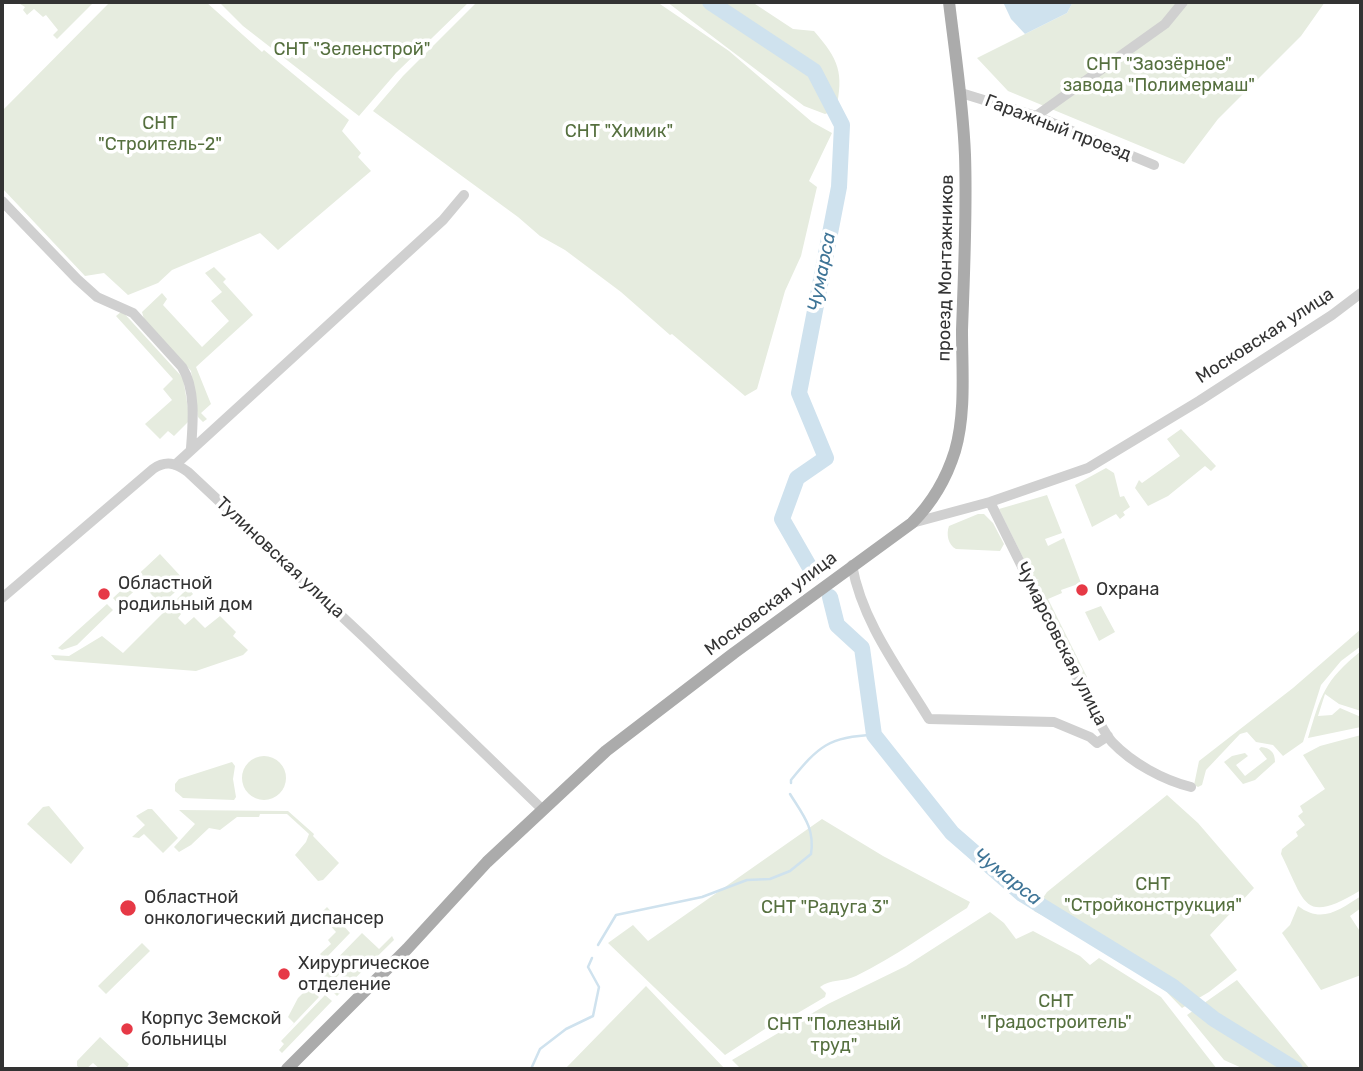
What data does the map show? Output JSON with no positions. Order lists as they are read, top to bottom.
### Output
{
  "streets": {
    "main road": ["проезд Монтажников", "Московская улица"],
    "street": ["Гаражный проезд", "Тулиновская улица", "Чумарсовская улица"]
  },
  "crossings": [
    ["Гаражный проезд", "проезд Монтажников"],
    ["проезд Монтажников", "Московская улица"],
    ["Московская улица", "Тулиновская улица"],
    ["Московская улица", "Чумарсовская улица"]
  ],
  "water": ["Чумарса"],
  "parks": [
    "СНТ \"Зеленстрой\"",
    "СНТ \"Заозёрное\" завода \"Полимермаш\"",
    "СНТ \"Строитель-2\"",
    "СНТ \"Химик\"",
    "СНТ \"Стройконструкция\"",
    "СНТ \"Радуга 3\"",
    "СНТ \"Градостроитель\"",
    "СНТ \"Полезный труд\""
  ],
  "places": [
    "Охрана",
    "Областной родильный дом",
    "Областной онкологический диспансер",
    "Хирургическое отделение",
    "Корпус Земской больницы"
  ]
}
